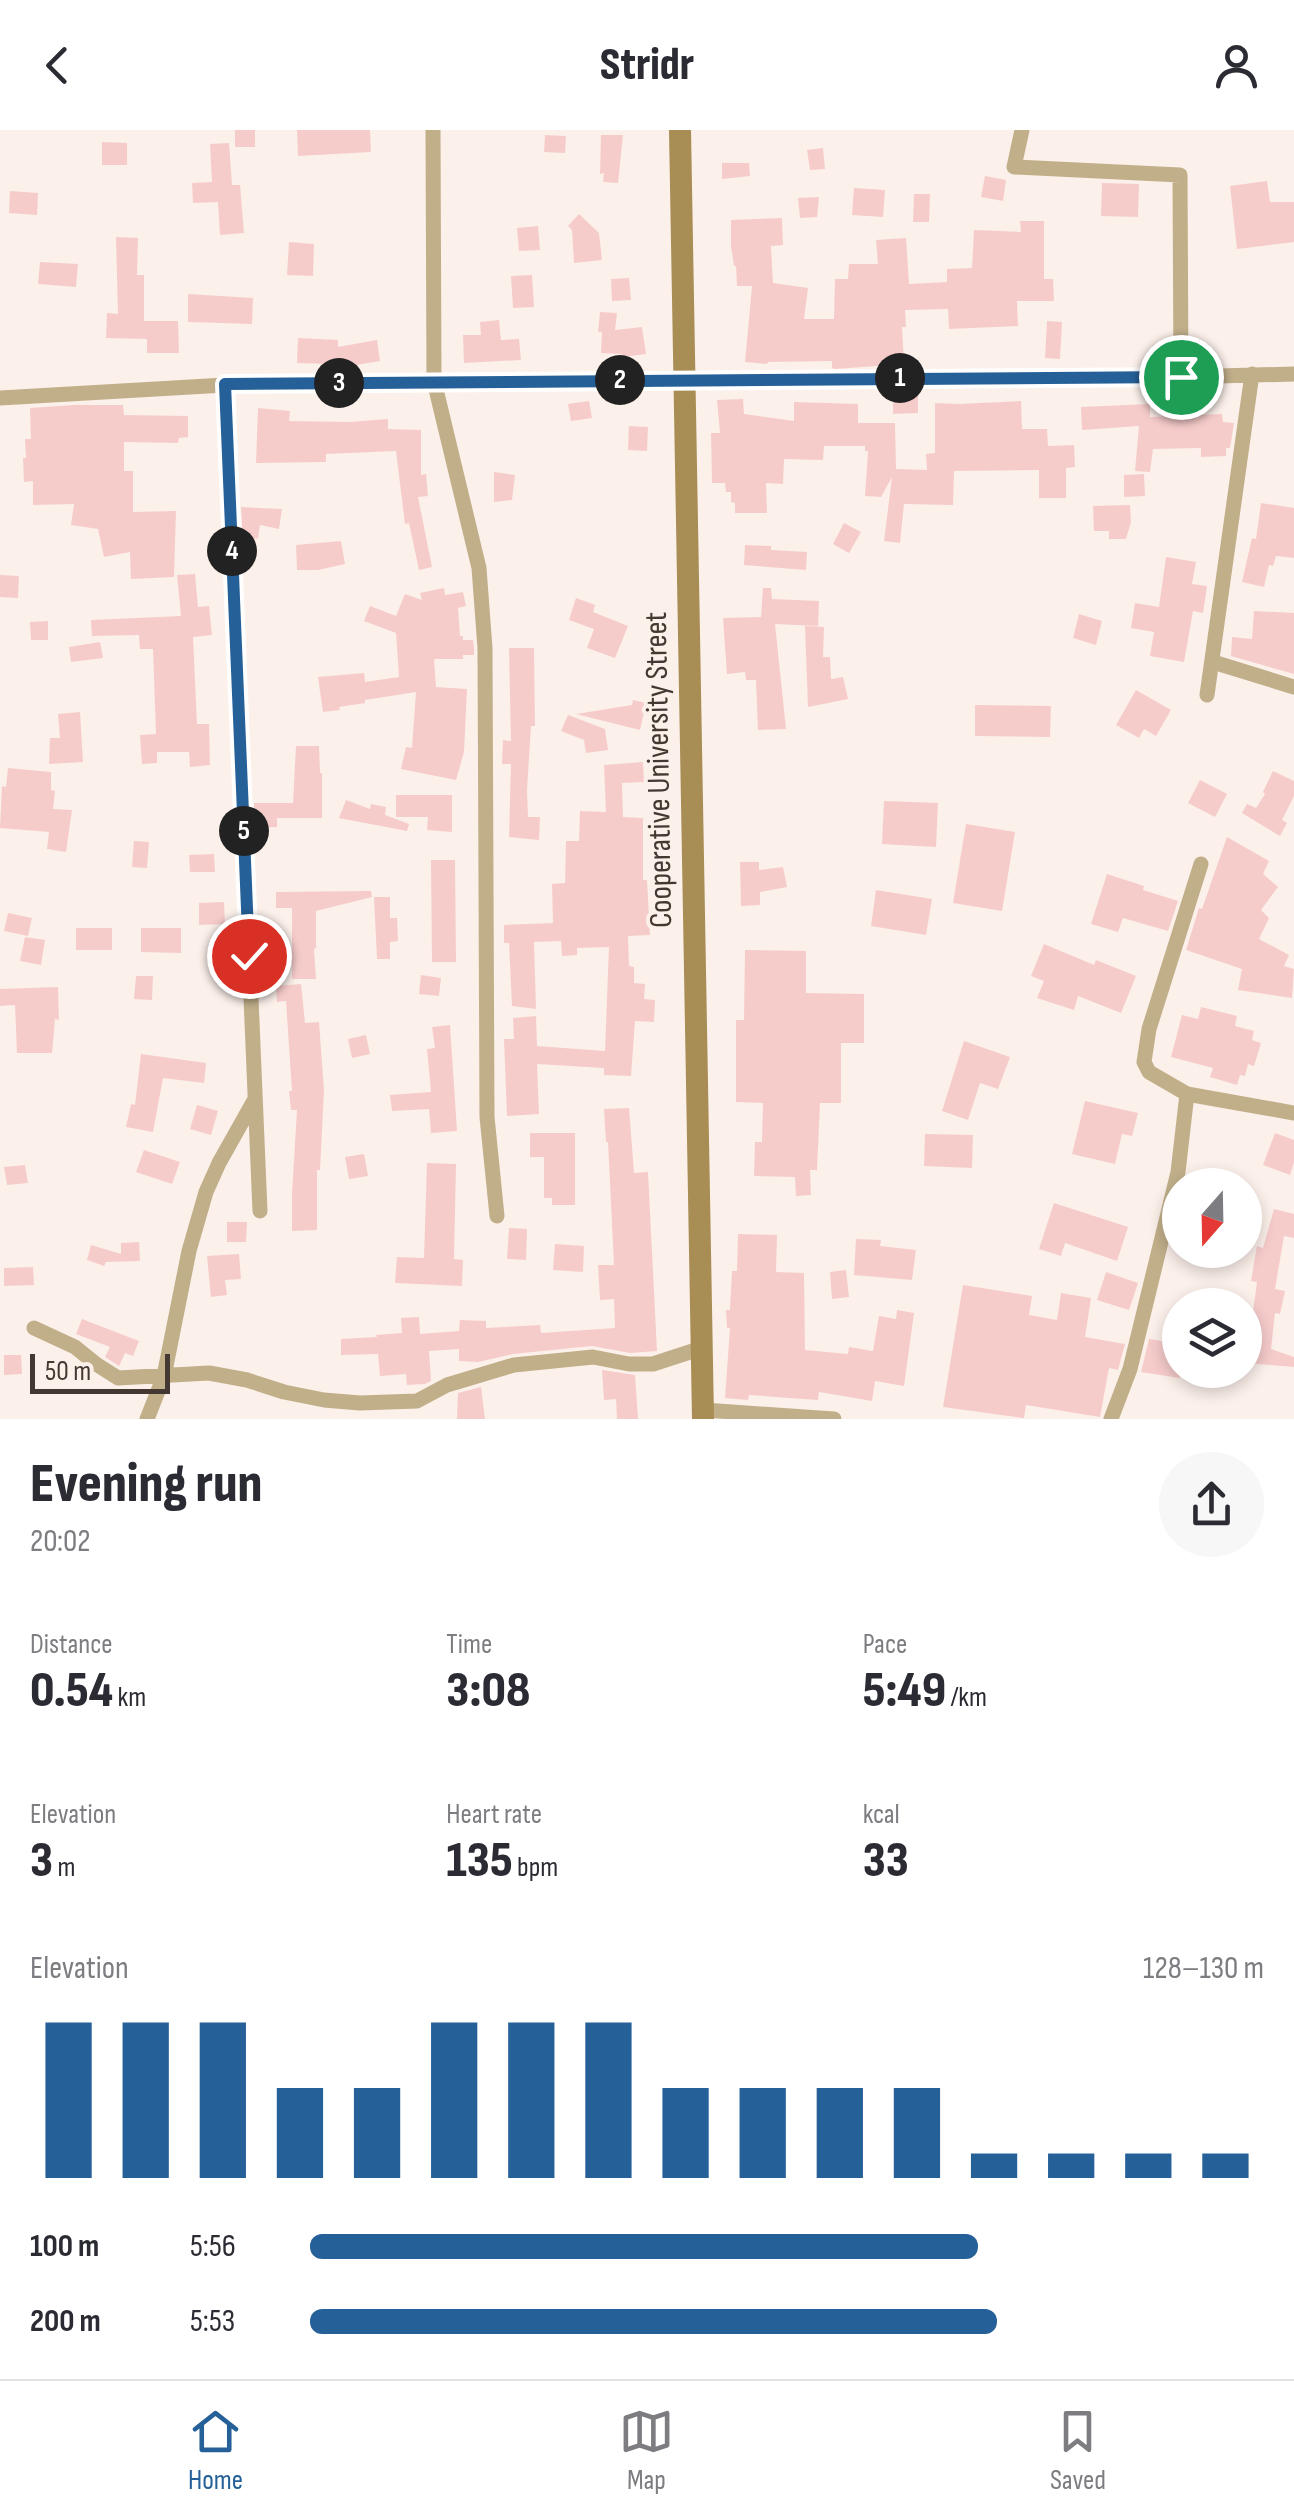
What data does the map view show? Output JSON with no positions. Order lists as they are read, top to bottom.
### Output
{
  "streets": {
    "street": ["Cooperative University Street"]
  },
  "scale_bar": "50 m",
  "north": "bottom",
  "page": {
    "header": "Stridr",
    "pins": [
      "1",
      "2",
      "3",
      "4",
      "5"
    ],
    "scale": "50 m",
    "heading": ["Evening run", "20:02"],
    "stats": [
      ["Distance", "0.54 km"],
      ["Time", "3:08"],
      ["Pace", "5:49 /km"],
      ["Elevation", "3 m"],
      ["Heart rate", "135 bpm"],
      ["kcal", "33"]
    ],
    "chart": ["Elevation", "128–130 m"],
    "list": [
      {
        "name": "100 m",
        "note": "5:56"
      },
      {
        "name": "200 m",
        "note": "5:53"
      }
    ],
    "tabs": ["Home", "Map", "Saved"]
  }
}
